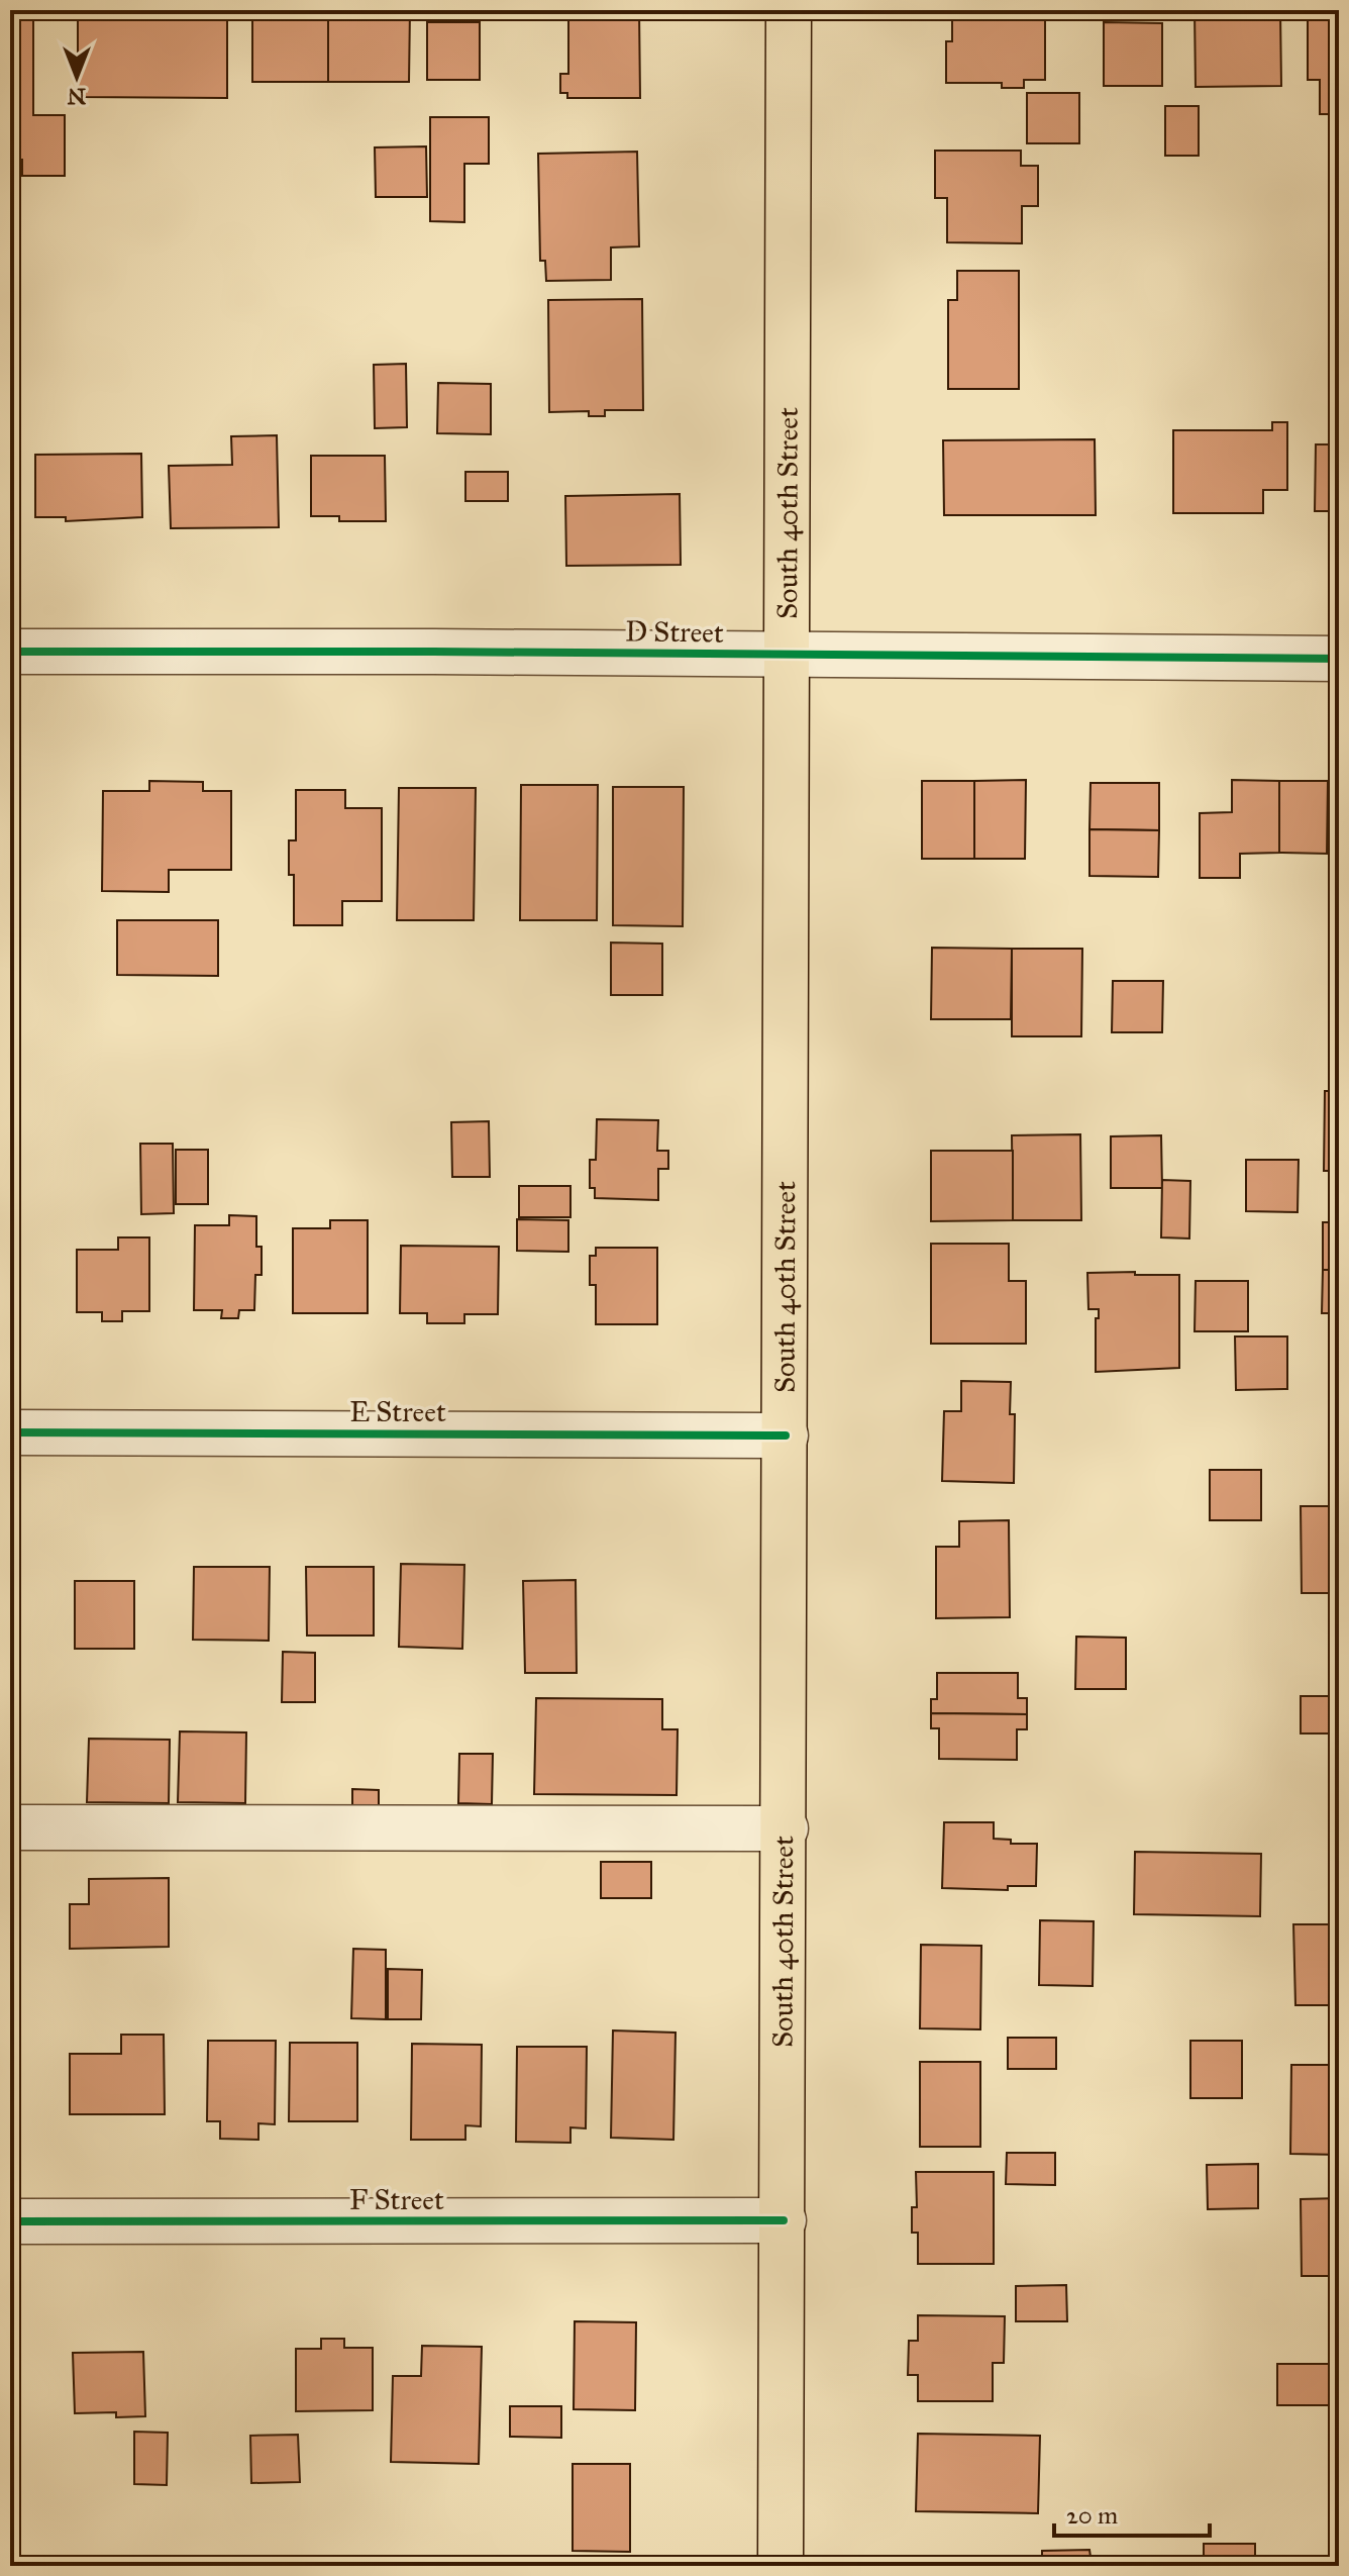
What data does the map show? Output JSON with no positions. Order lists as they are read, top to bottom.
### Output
{
  "streets": {
    "main road": ["South 40th Street"],
    "street": ["D Street", "E Street", "F Street"]
  },
  "crossings": [
    ["South 40th Street", "D Street"],
    ["South 40th Street", "E Street"],
    ["South 40th Street", "F Street"]
  ],
  "scale_bar": "20 m",
  "north": "bottom"
}
